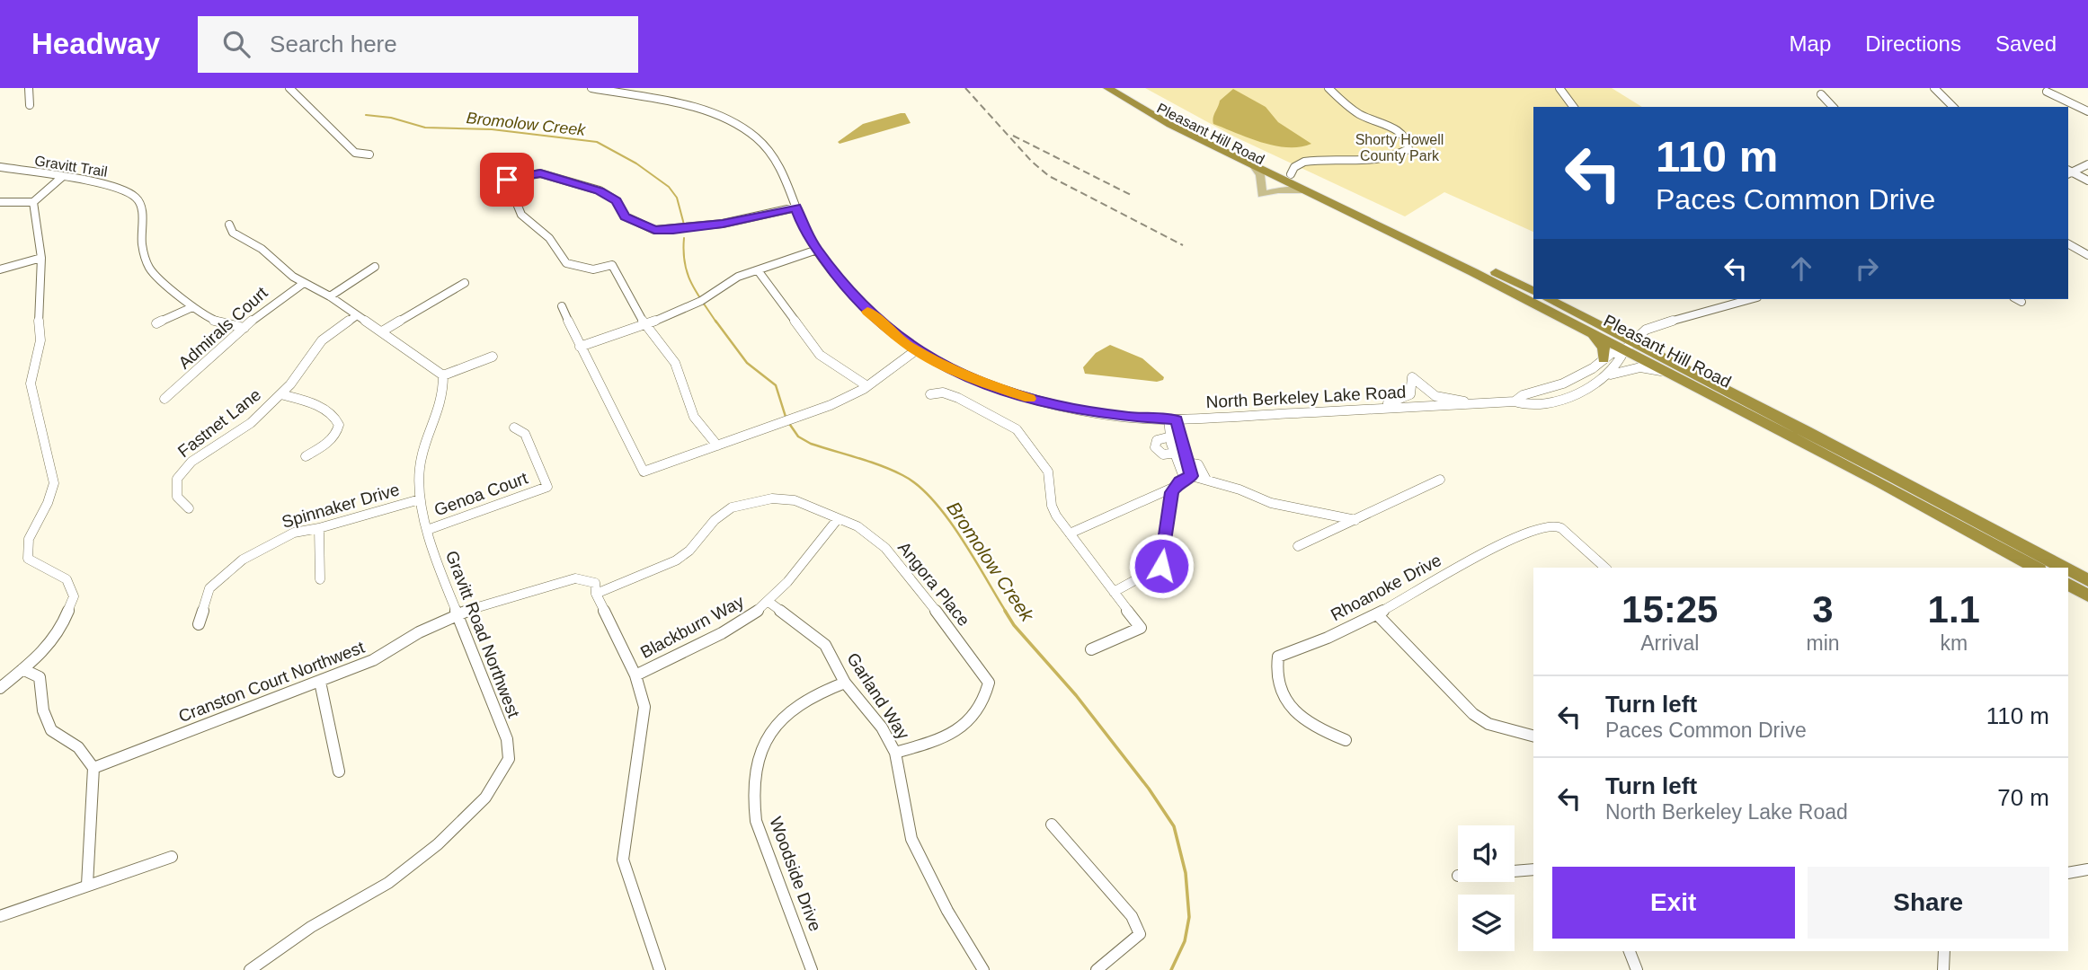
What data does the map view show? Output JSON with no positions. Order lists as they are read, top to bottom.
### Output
{
  "streets": {
    "highway": ["Pleasant Hill Road"],
    "street": [
      "Gravitt Trail",
      "Admirals Court",
      "North Berkeley Lake Road",
      "Fastnet Lane",
      "Genoa Court",
      "Spinnaker Drive",
      "Angora Place",
      "Rhoanoke Drive",
      "Blackburn Way",
      "Gravitt Road Northwest",
      "Cranston Court Northwest",
      "Garland Way",
      "Woodside Drive"
    ]
  },
  "crossings": [
    ["Pleasant Hill Road", "North Berkeley Lake Road"],
    ["Gravitt Trail", "Admirals Court"],
    ["Genoa Court", "Gravitt Road Northwest"],
    ["Spinnaker Drive", "Gravitt Road Northwest"],
    ["Angora Place", "Blackburn Way"],
    ["Angora Place", "Cranston Court Northwest"],
    ["Angora Place", "Garland Way"],
    ["Blackburn Way", "Garland Way"],
    ["Gravitt Road Northwest", "Cranston Court Northwest"],
    ["Garland Way", "Woodside Drive"]
  ],
  "water": ["Bromolow Creek"],
  "parks": ["Shorty Howell County Park"],
  "page": {
    "header": "Headway",
    "search": "Search here",
    "nav": ["Map", "Directions", "Saved"],
    "turn": ["110 m", "Paces Common Drive"],
    "eta": [
      "15:25",
      "Arrival",
      "3",
      "min",
      "1.1",
      "km"
    ],
    "list": [
      {
        "name": "Turn left",
        "note": "Paces Common Drive",
        "value": "110 m"
      },
      {
        "name": "Turn left",
        "note": "North Berkeley Lake Road",
        "value": "70 m"
      }
    ],
    "buttons": ["Exit", "Share"]
  }
}
